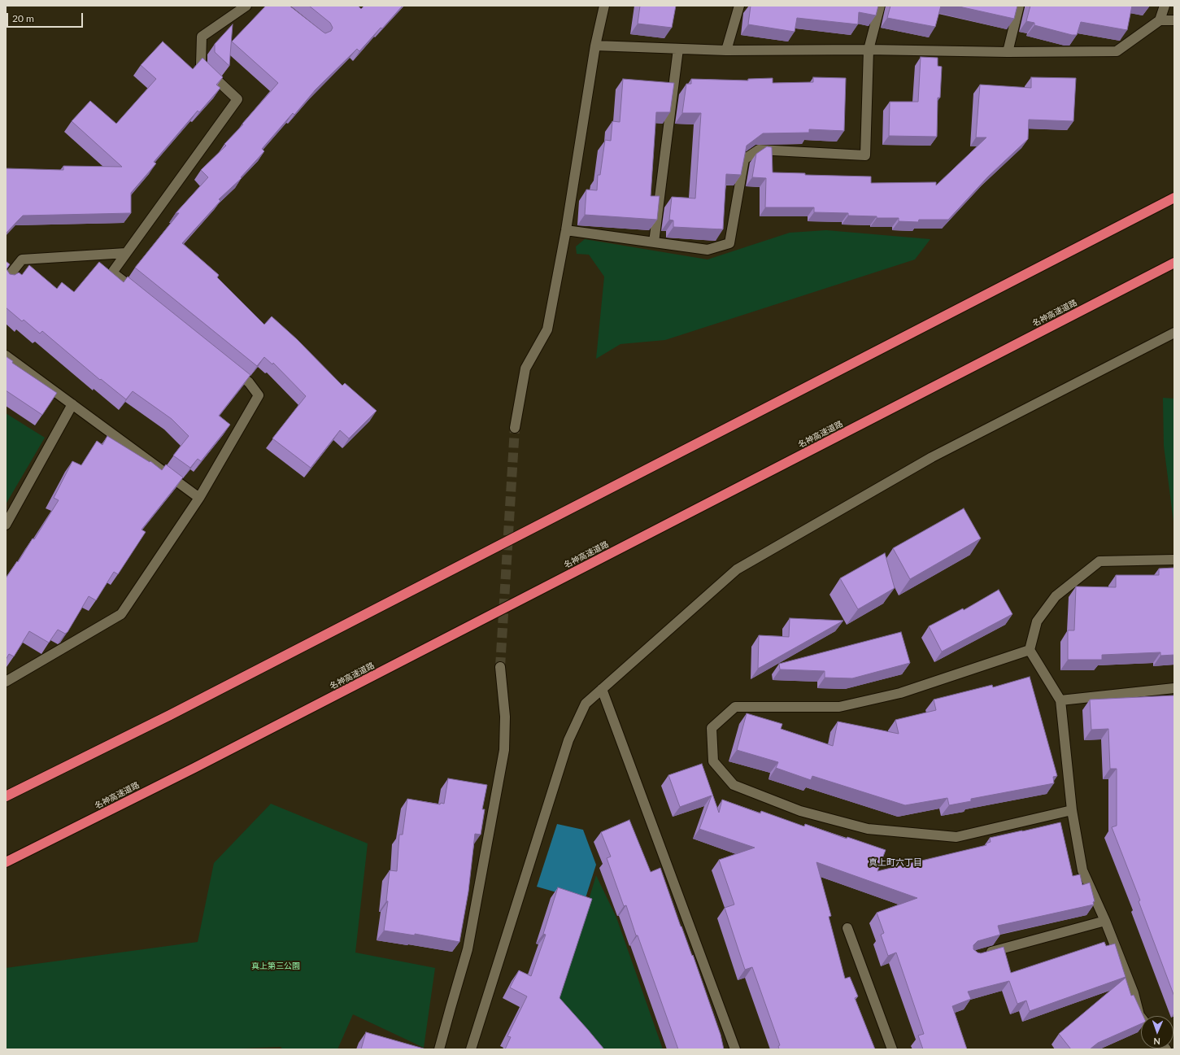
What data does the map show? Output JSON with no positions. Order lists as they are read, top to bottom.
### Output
{
  "streets": {
    "highway": ["名神高速道路"]
  },
  "districts": ["真上町六丁目"],
  "parks": ["真上第三公園"],
  "scale_bar": "20 m",
  "north": "bottom"
}
